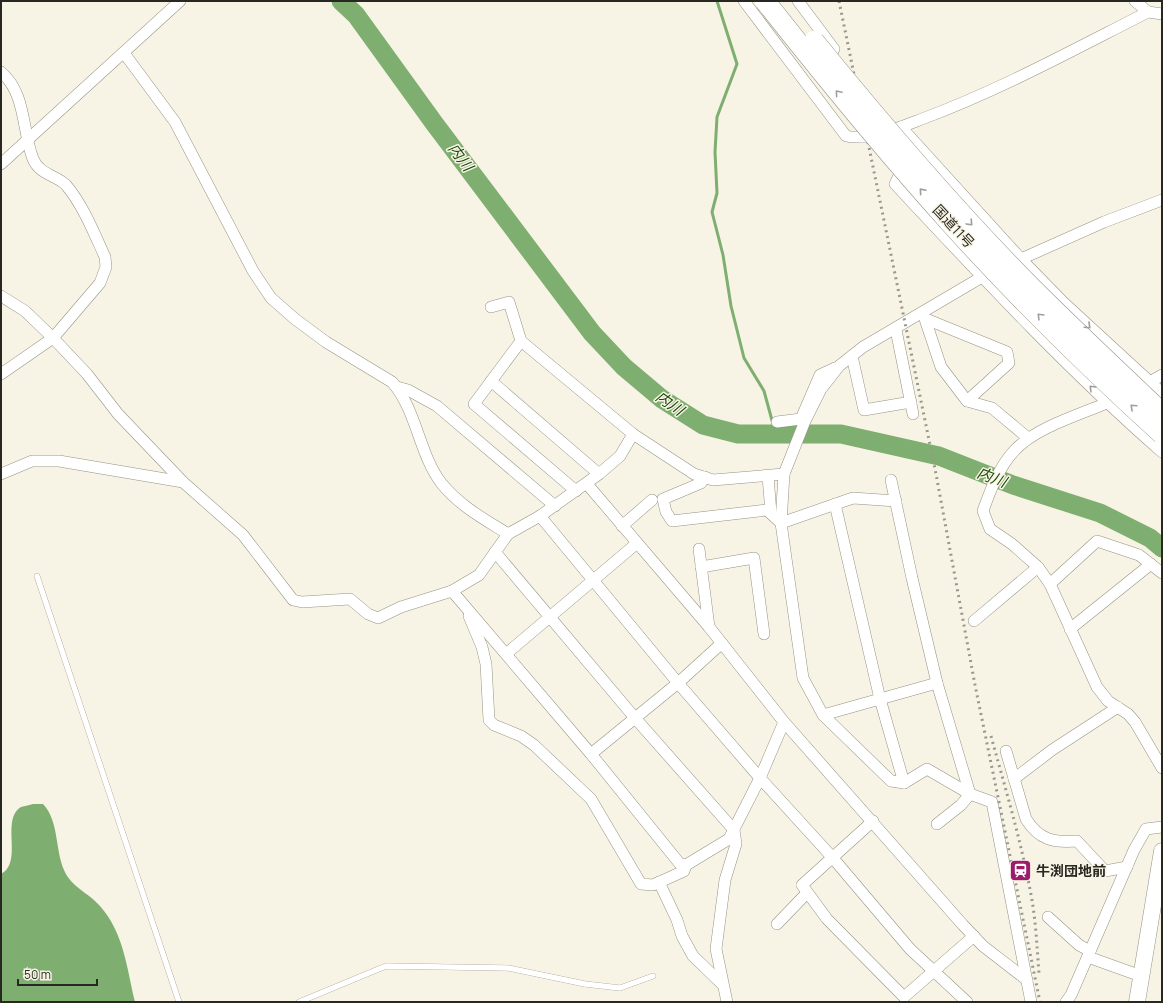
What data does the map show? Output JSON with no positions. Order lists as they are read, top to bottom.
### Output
{
  "streets": {
    "highway": ["国道11号"]
  },
  "water": ["内川"],
  "places": {
    "station": ["牛渕団地前"]
  },
  "scale_bar": "50 m"
}
